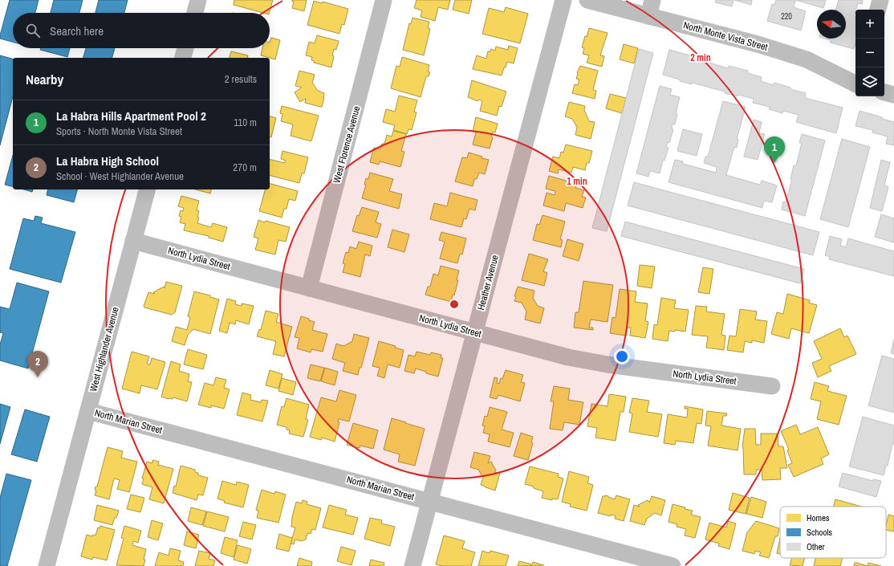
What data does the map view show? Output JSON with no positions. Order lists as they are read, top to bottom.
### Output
{
  "streets": {
    "street": [
      "North Monte Vista Street",
      "West Florence Avenue",
      "North Lydia Street",
      "Heather Avenue",
      "West Highlander Avenue",
      "North Marian Street"
    ]
  },
  "crossings": [
    ["West Florence Avenue", "North Lydia Street"],
    ["North Lydia Street", "Heather Avenue"],
    ["North Lydia Street", "West Highlander Avenue"],
    ["Heather Avenue", "North Marian Street"],
    ["West Highlander Avenue", "North Marian Street"]
  ],
  "house_numbers": ["220"],
  "legend": ["Homes", "Schools", "Other"],
  "north": "left",
  "page": {
    "map_buttons": ["+", "−"],
    "search": "Search here",
    "heading": ["Nearby", "2 results"],
    "list": [
      {
        "mark": "1",
        "name": "La Habra Hills Apartment Pool 2",
        "note": "Sports · North Monte Vista Street",
        "value": "110 m"
      },
      {
        "mark": "2",
        "name": "La Habra High School",
        "note": "School · West Highlander Avenue",
        "value": "270 m"
      }
    ],
    "pins": ["1", "2"]
  },
  "rings": ["2 min", "1 min"]
}
